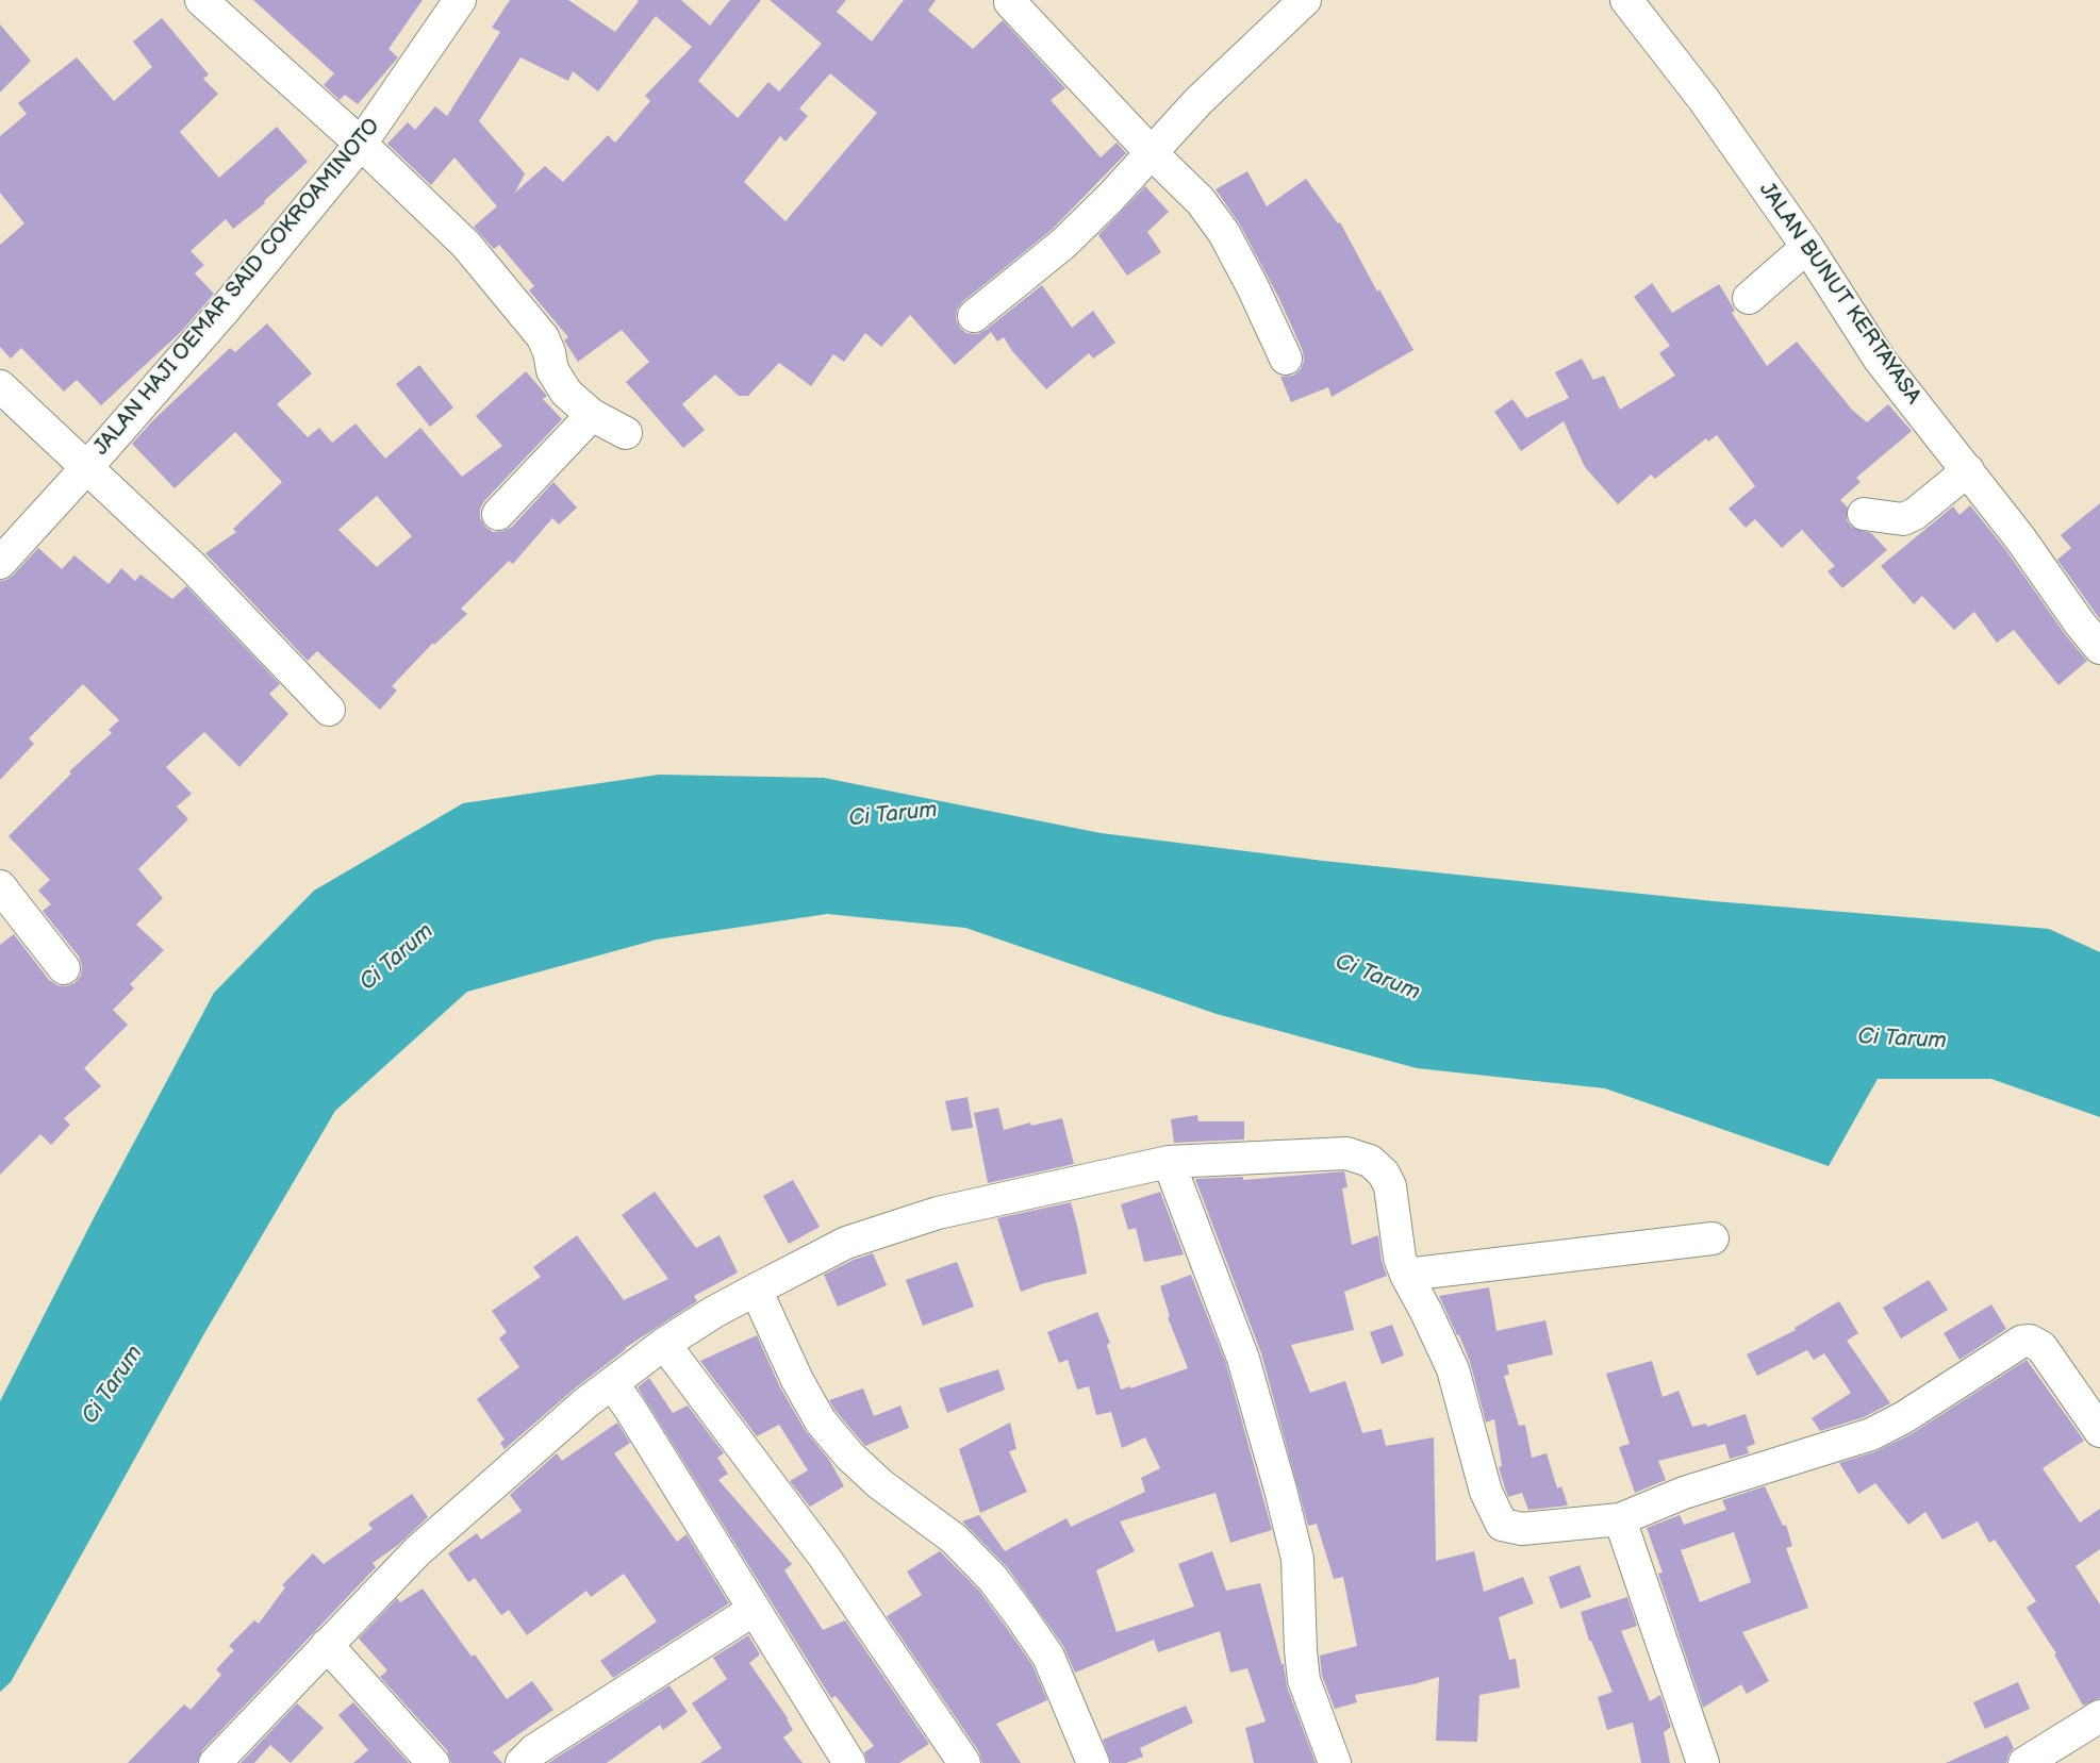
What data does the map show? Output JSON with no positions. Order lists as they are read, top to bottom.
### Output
{
  "streets": {
    "street": ["JALAN HAJI OEMAR SAID COKROAMINOTO", "JALAN BUNUT KERTAYASA"]
  },
  "water": ["Ci Tarum"]
}
